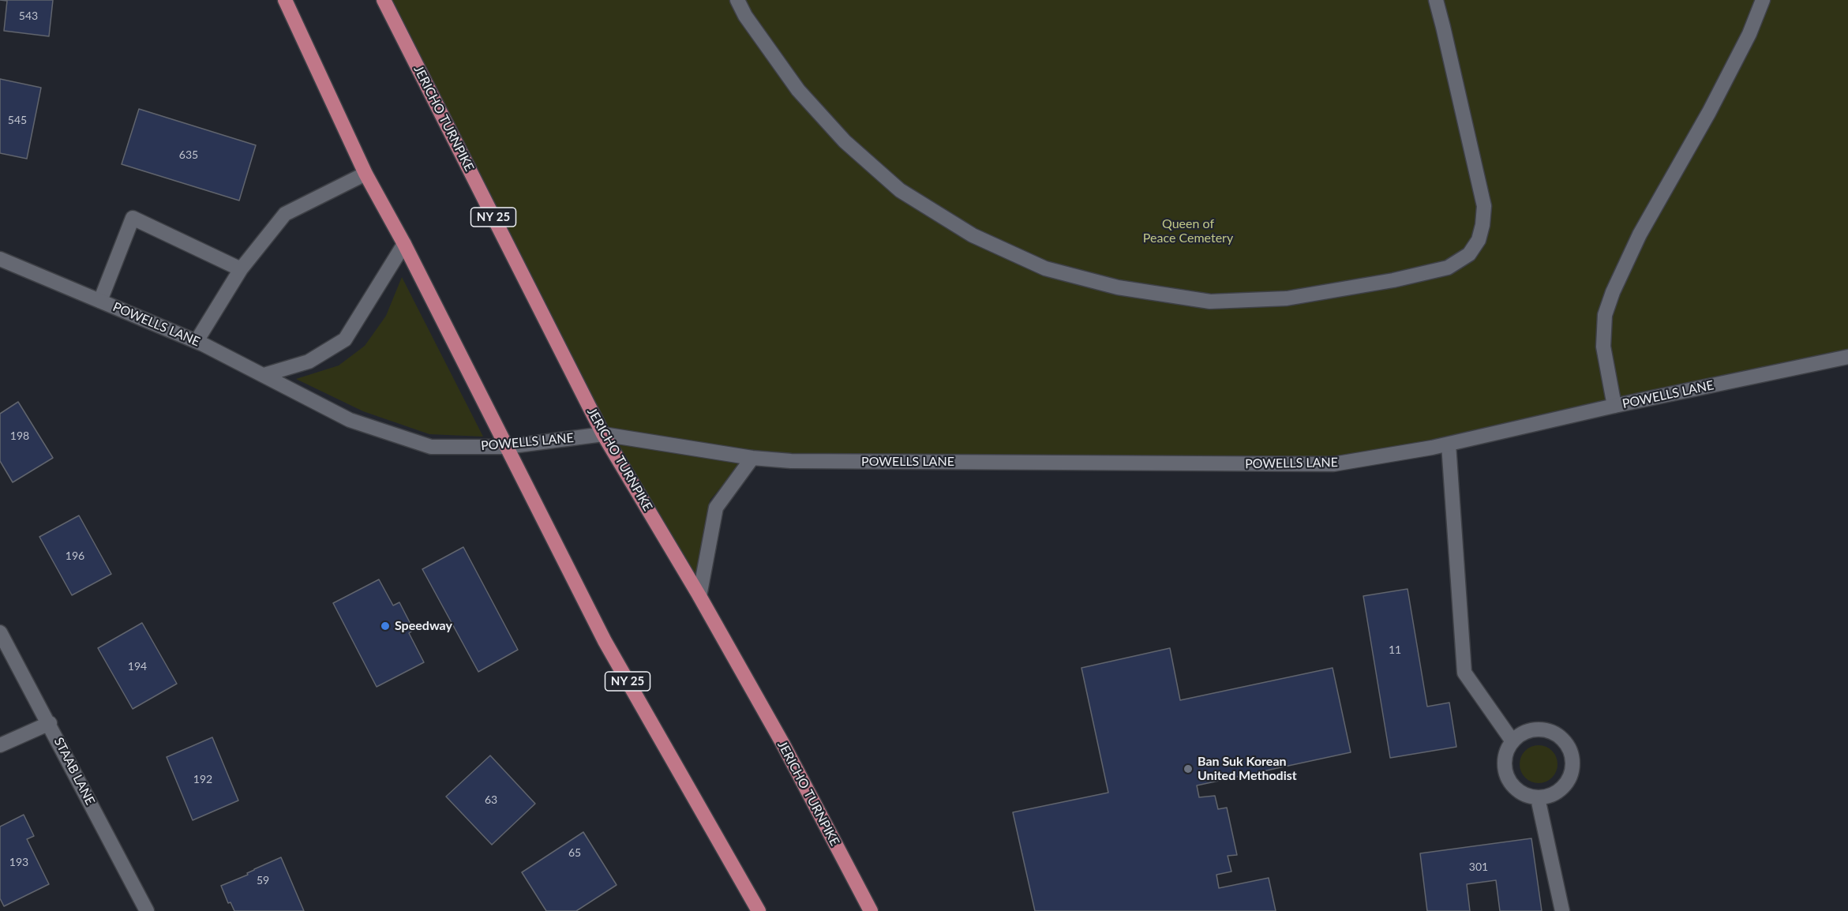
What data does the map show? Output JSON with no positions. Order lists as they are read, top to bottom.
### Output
{
  "streets": {
    "main road": ["JERICHO TURNPIKE", "NY 25"],
    "street": ["POWELLS LANE", "STAAB LANE"]
  },
  "crossings": [
    ["JERICHO TURNPIKE", "POWELLS LANE"],
    ["NY 25", "POWELLS LANE"]
  ],
  "parks": ["Queen of Peace Cemetery"],
  "places": ["Speedway", "Ban Suk Korean United Methodist"],
  "house_numbers": [
    "543",
    "545",
    "635",
    "198",
    "196",
    "11",
    "194",
    "192",
    "63",
    "65",
    "193",
    "301",
    "59"
  ]
}
